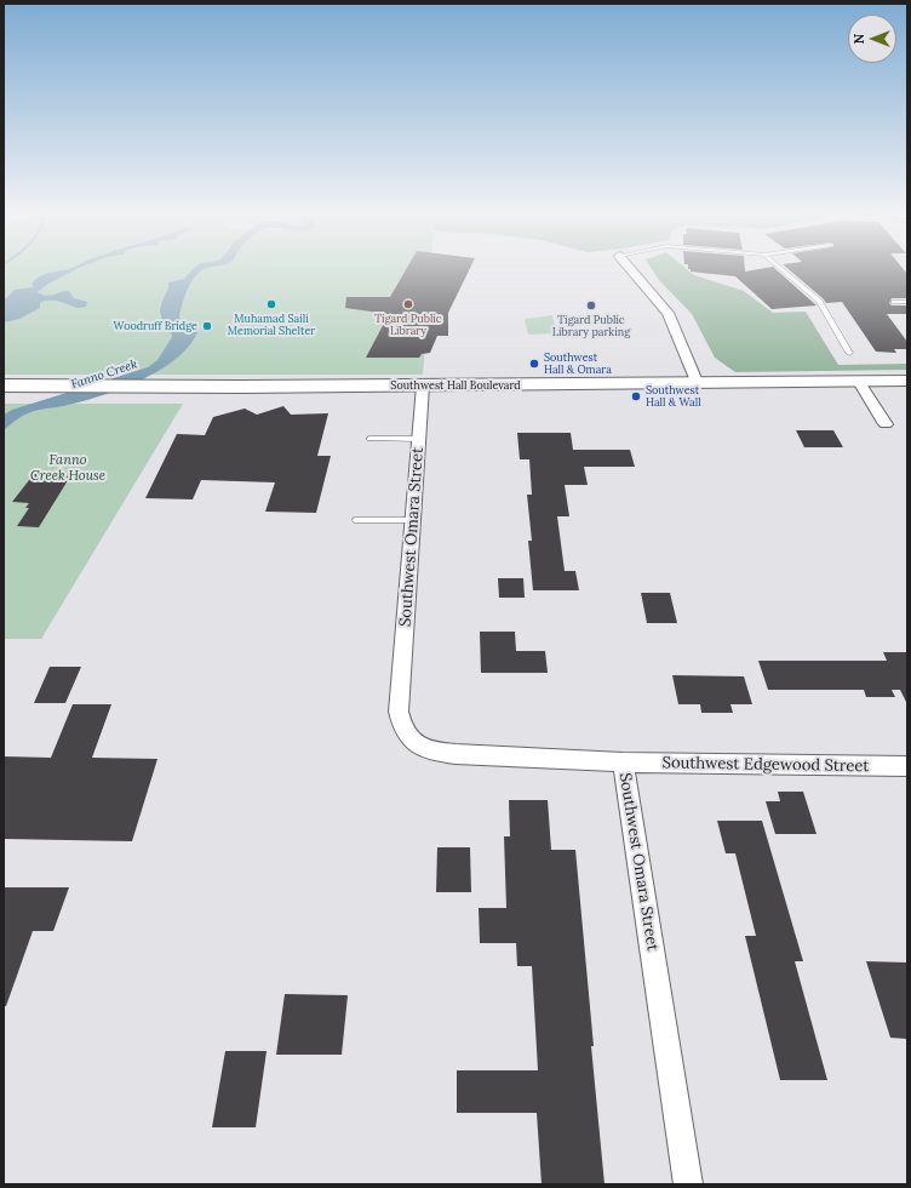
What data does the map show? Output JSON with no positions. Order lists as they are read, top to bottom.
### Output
{
  "streets": {
    "main road": ["Southwest Hall Boulevard"],
    "street": ["Southwest Omara Street", "Southwest Edgewood Street"]
  },
  "crossings": [
    ["Southwest Hall Boulevard", "Southwest Omara Street"],
    ["Southwest Omara Street", "Southwest Edgewood Street"]
  ],
  "water": ["Fanno Creek"],
  "parks": ["Fanno Creek House"],
  "places": [
    "Muhamad Saili Memorial Shelter",
    "Tigard Public Library",
    "Tigard Public Library parking",
    "Woodruff Bridge",
    "Southwest Hall & Omara",
    "Southwest Hall & Wall"
  ],
  "north": "left"
}
